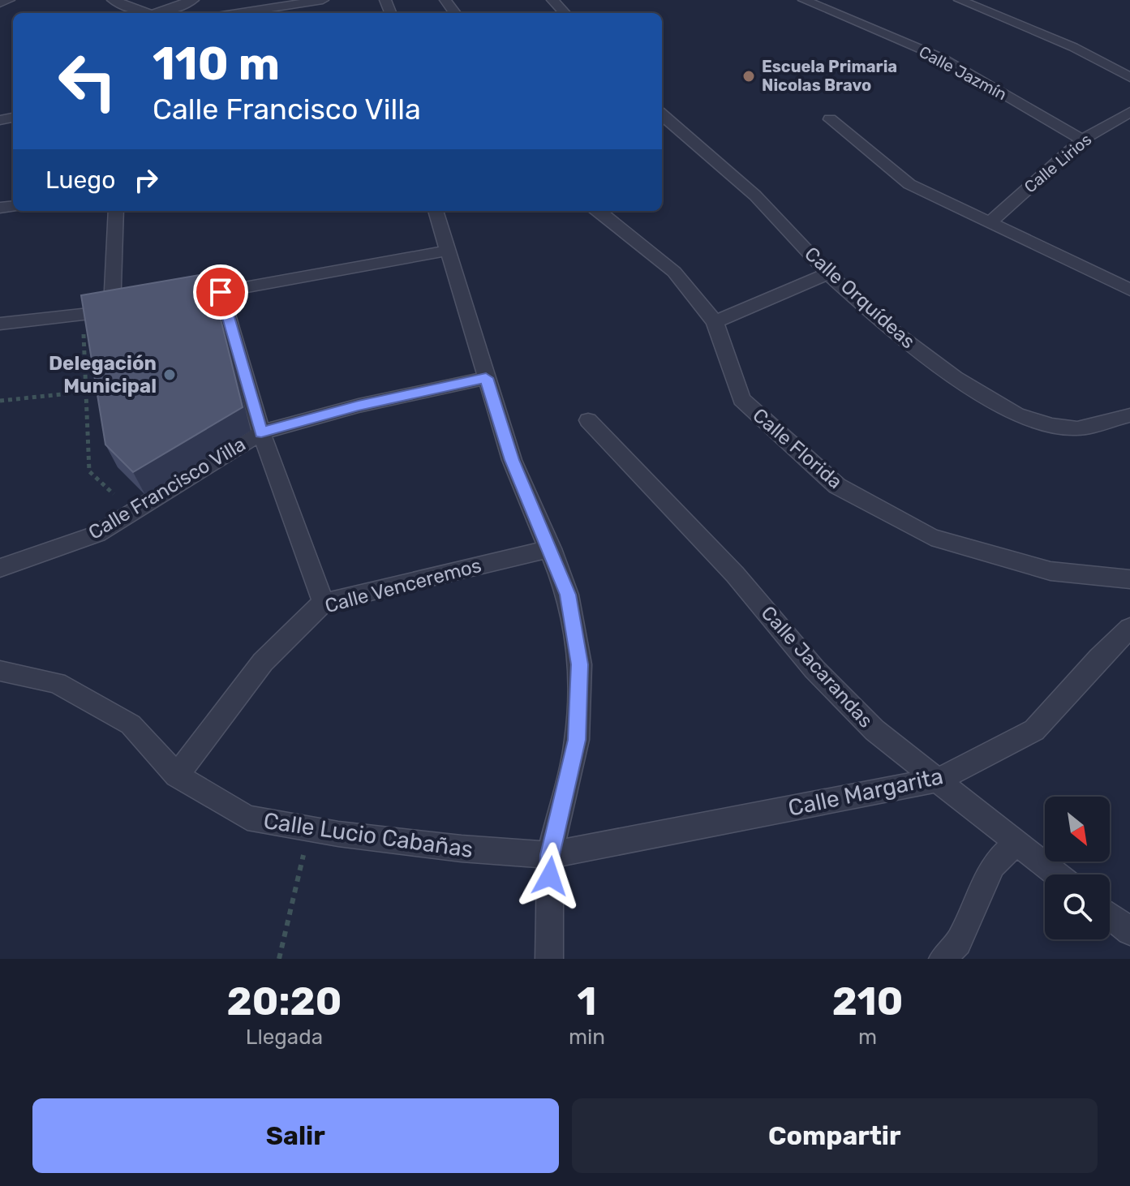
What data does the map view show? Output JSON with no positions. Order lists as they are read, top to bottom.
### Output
{
  "streets": {
    "street": [
      "Calle Jazmín",
      "Calle Lirios",
      "Calle Orquídeas",
      "Calle Florida",
      "Calle Francisco Villa",
      "Calle Venceremos",
      "Calle Jacarandas",
      "Calle Margarita",
      "Calle Lucio Cabañas"
    ]
  },
  "crossings": [
    ["Calle Jazmín", "Calle Lirios"],
    ["Calle Venceremos", "Calle Lucio Cabañas"],
    ["Calle Jacarandas", "Calle Margarita"],
    ["Calle Margarita", "Calle Lucio Cabañas"]
  ],
  "places": ["Escuela Primaria Nicolas Bravo", "Delegación Municipal"],
  "north": "bottom right",
  "page": {
    "turn": ["110 m", "Calle Francisco Villa"],
    "then": "Luego",
    "eta": [
      "20:20",
      "Llegada",
      "1",
      "min",
      "210",
      "m"
    ],
    "buttons": ["Salir", "Compartir"]
  }
}
